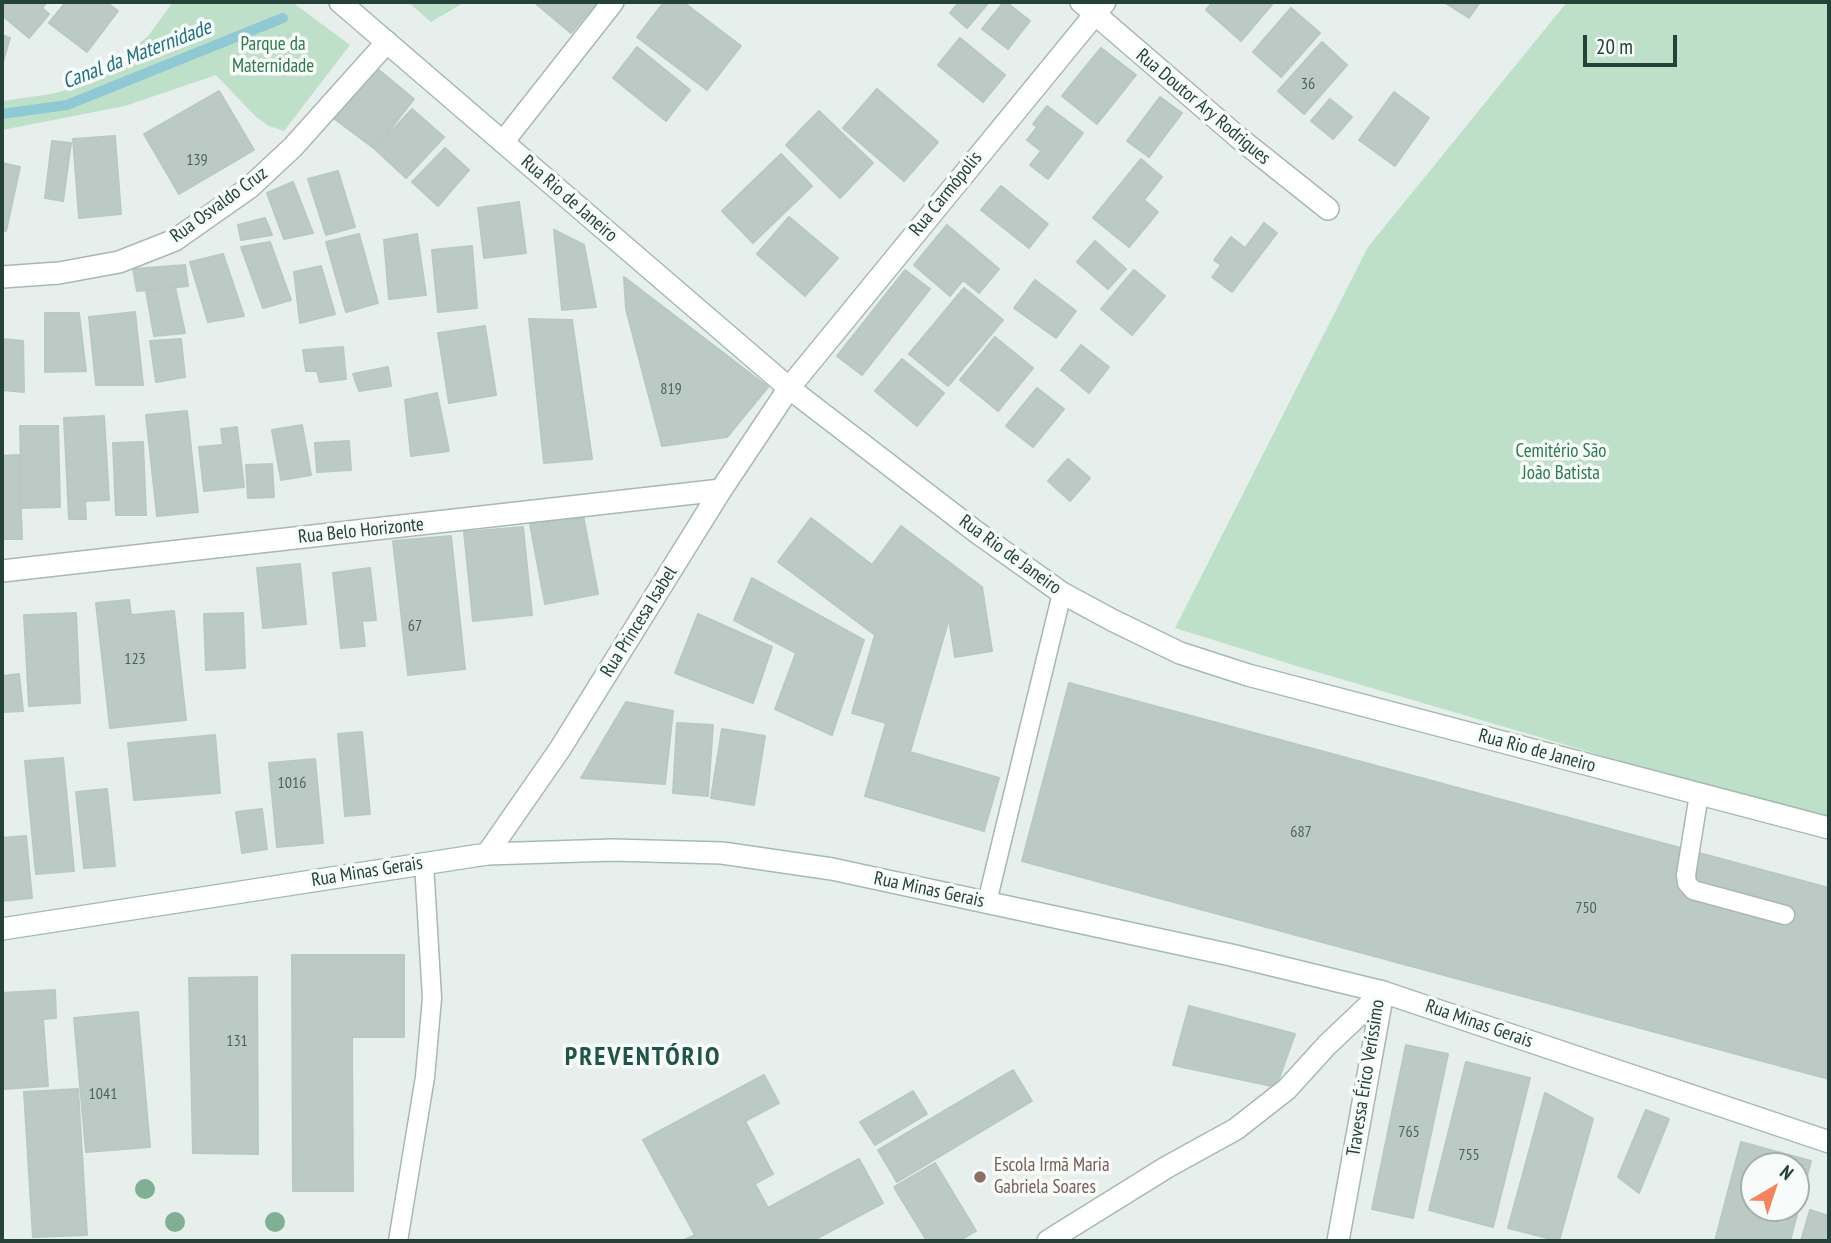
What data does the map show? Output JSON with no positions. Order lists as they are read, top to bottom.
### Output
{
  "streets": {
    "street": [
      "Rua Doutor Ary Rodrigues",
      "Rua Carmópolis",
      "Rua Rio de Janeiro",
      "Rua Osvaldo Cruz",
      "Rua Belo Horizonte",
      "Rua Princesa Isabel",
      "Rua Minas Gerais",
      "Travessa Érico Veríssimo"
    ]
  },
  "crossings": [
    ["Rua Doutor Ary Rodrigues", "Rua Carmópolis"],
    ["Rua Carmópolis", "Rua Rio de Janeiro"],
    ["Rua Carmópolis", "Rua Princesa Isabel"],
    ["Rua Rio de Janeiro", "Rua Osvaldo Cruz"],
    ["Rua Rio de Janeiro", "Rua Princesa Isabel"],
    ["Rua Belo Horizonte", "Rua Princesa Isabel"],
    ["Rua Princesa Isabel", "Rua Minas Gerais"],
    ["Rua Minas Gerais", "Travessa Érico Veríssimo"]
  ],
  "districts": ["PREVENTÓRIO"],
  "water": ["Canal da Maternidade"],
  "parks": ["Parque da Maternidade", "Cemitério São João Batista"],
  "places": ["Escola Irmã Maria Gabriela Soares"],
  "house_numbers": [
    "36",
    "139",
    "819",
    "67",
    "123",
    "1016",
    "687",
    "750",
    "131",
    "1041",
    "765",
    "755"
  ],
  "scale_bar": "20 m",
  "north": "top right"
}
